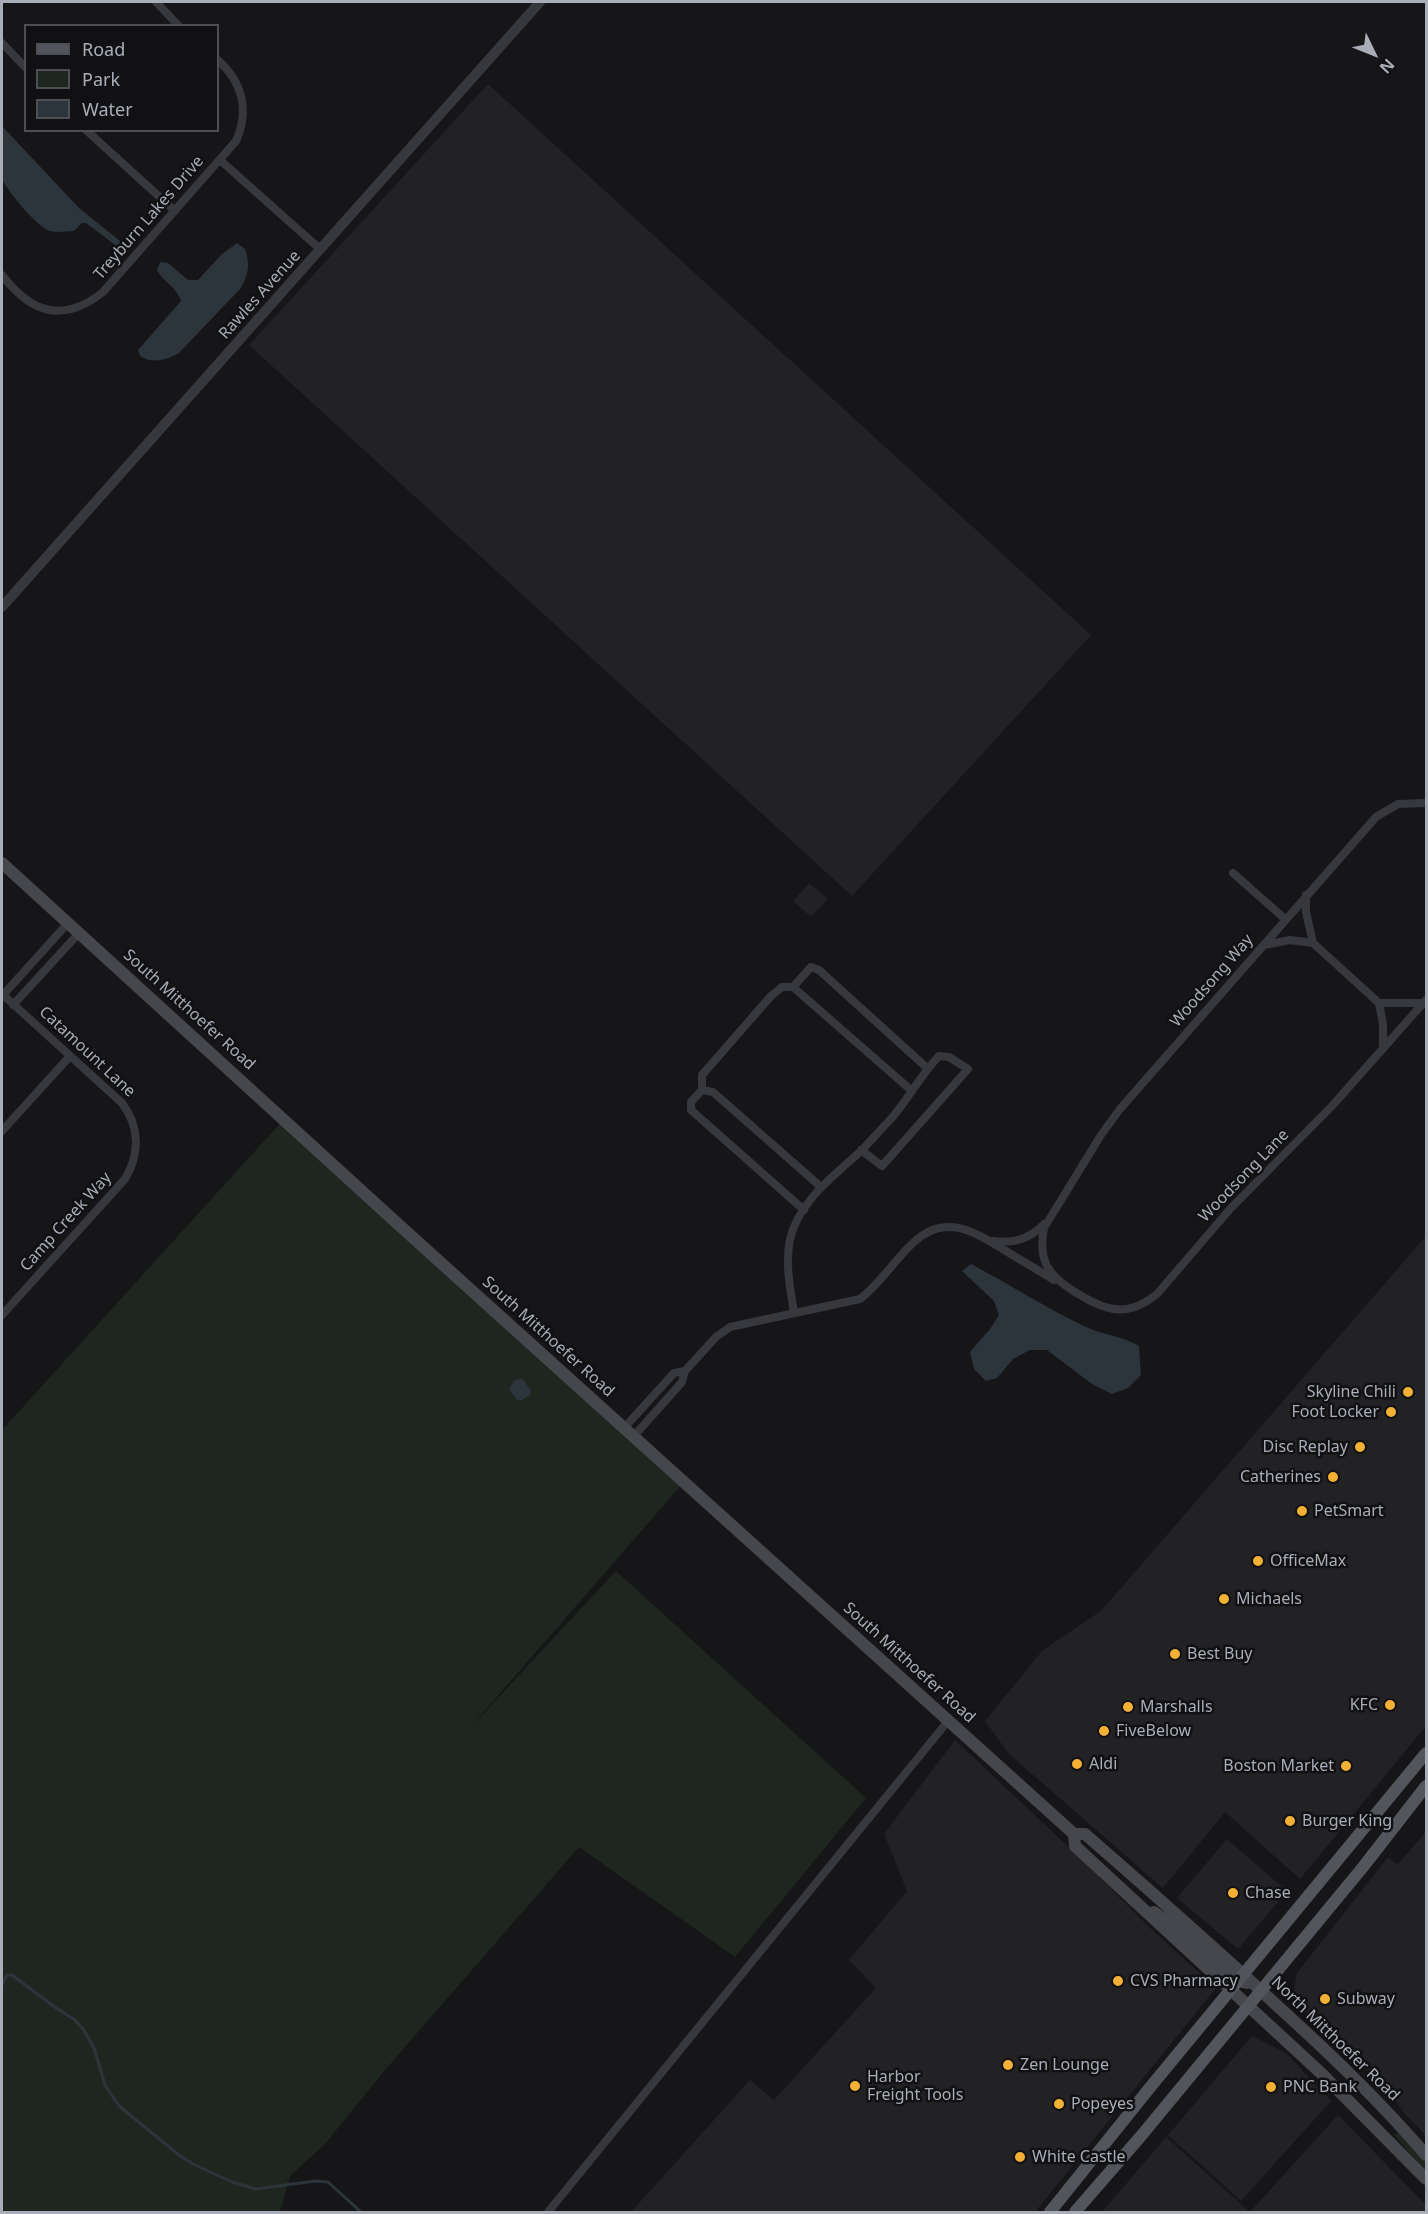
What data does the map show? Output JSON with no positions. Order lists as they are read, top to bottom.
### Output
{
  "streets": {
    "main road": ["South Mitthoefer Road", "North Mitthoefer Road"],
    "street": [
      "Treyburn Lakes Drive",
      "Rawles Avenue",
      "Woodsong Way",
      "Catamount Lane",
      "Woodsong Lane",
      "Camp Creek Way"
    ]
  },
  "crossings": [
    ["Woodsong Way", "South Mitthoefer Road"],
    ["Woodsong Way", "Woodsong Lane"],
    ["South Mitthoefer Road", "North Mitthoefer Road"],
    ["Catamount Lane", "Camp Creek Way"]
  ],
  "places": [
    "Skyline Chili",
    "Foot Locker",
    "Disc Replay",
    "Catherines",
    "PetSmart",
    "OfficeMax",
    "Michaels",
    "Best Buy",
    "KFC",
    "Marshalls",
    "FiveBelow",
    "Aldi",
    "Boston Market",
    "Burger King",
    "Chase",
    "CVS Pharmacy",
    "Subway",
    "Zen Lounge",
    "Harbor Freight Tools",
    "PNC Bank",
    "Popeyes",
    "White Castle"
  ],
  "legend": ["Road", "Park", "Water"],
  "north": "bottom right"
}
